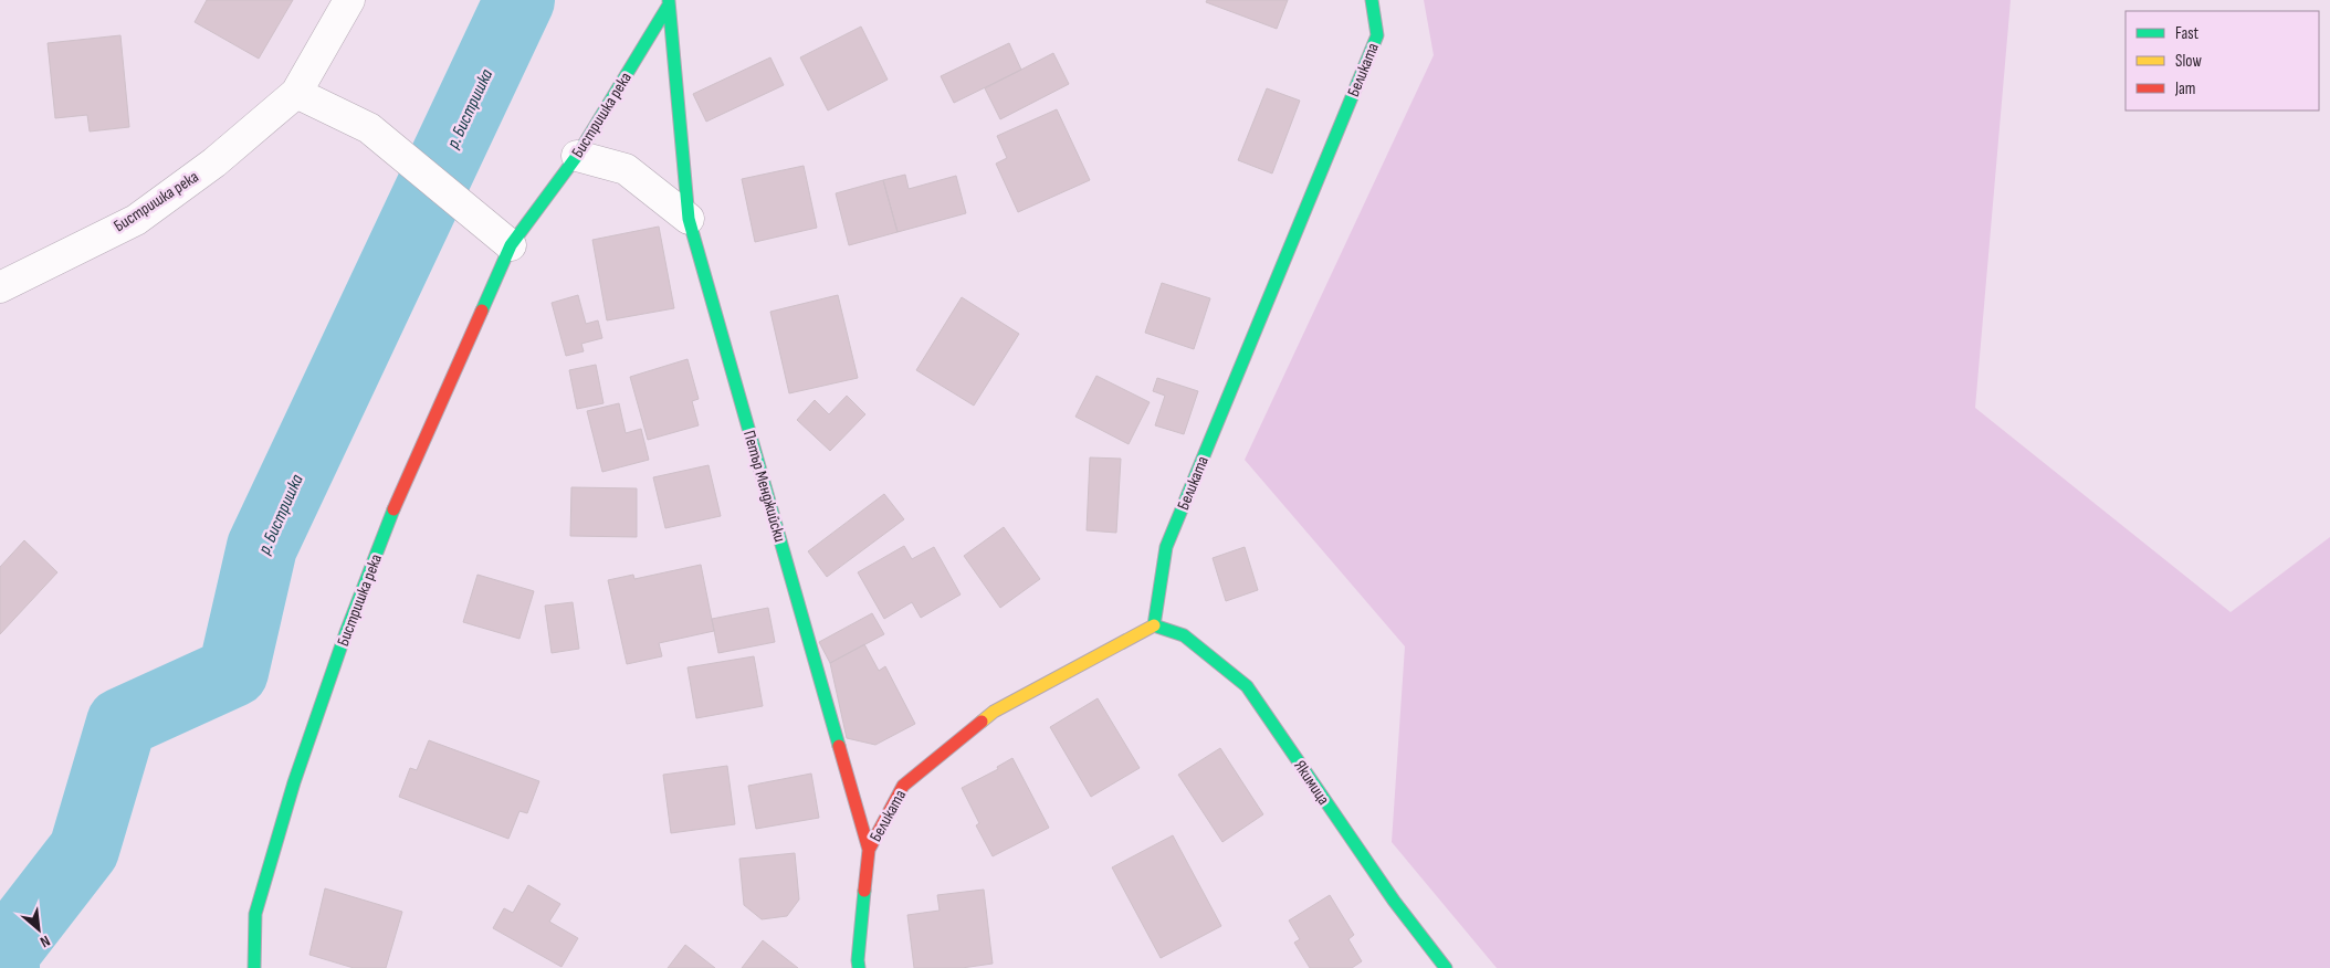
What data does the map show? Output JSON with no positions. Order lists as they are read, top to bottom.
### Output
{
  "streets": {
    "street": [
      "Беликата",
      "Бистришка река",
      "Петър Менджийски",
      "Якимица"
    ]
  },
  "crossings": [
    ["Беликата", "Петър Менджийски"],
    ["Беликата", "Якимица"],
    ["Бистришка река", "Петър Менджийски"]
  ],
  "water": ["р. Бистришка"],
  "legend": ["Fast", "Slow", "Jam"],
  "north": "bottom right"
}
